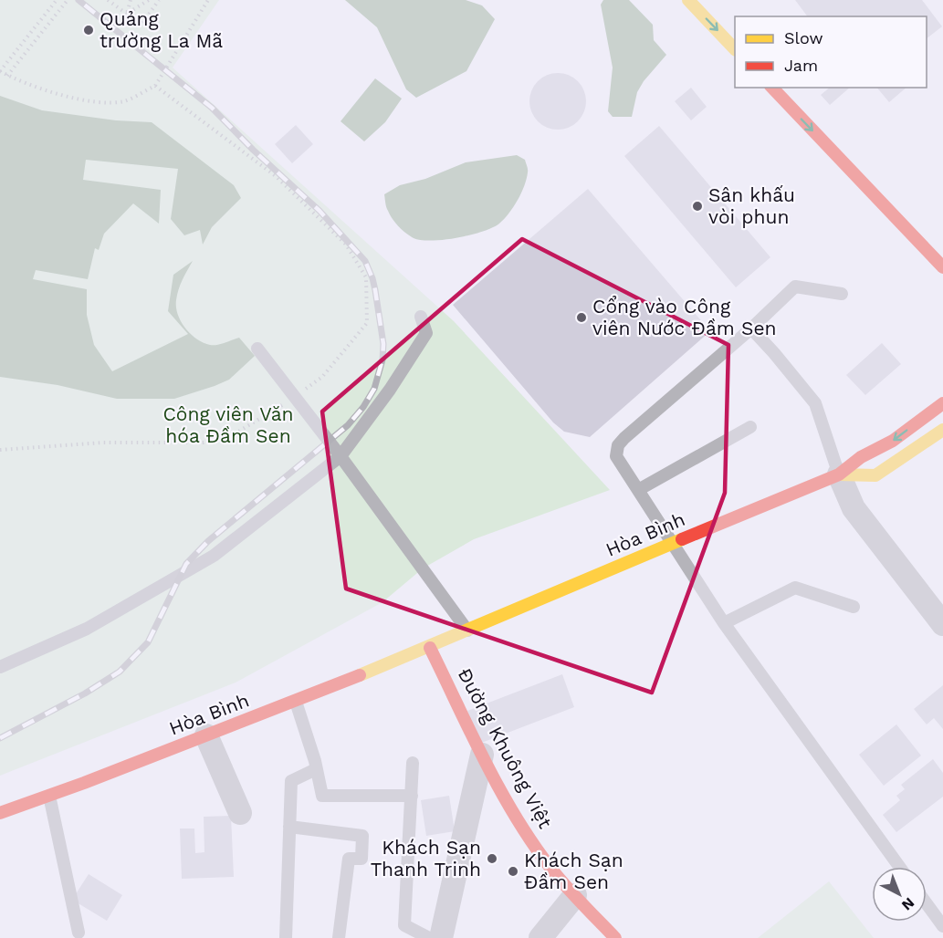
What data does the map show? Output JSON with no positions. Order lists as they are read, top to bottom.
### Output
{
  "streets": {
    "main road": ["Hòa Bình", "Đường Khuông Việt"]
  },
  "crossings": [
    ["Hòa Bình", "Đường Khuông Việt"]
  ],
  "parks": ["Công viên Văn hóa Đầm Sen"],
  "places": [
    "Quảng trường La Mã",
    "Sân khấu vòi phun",
    "Cổng vào Công viên Nước Đầm Sen",
    "Khách Sạn Thanh Trinh",
    "Khách Sạn Đầm Sen"
  ],
  "legend": ["Slow", "Jam"],
  "north": "bottom right"
}
